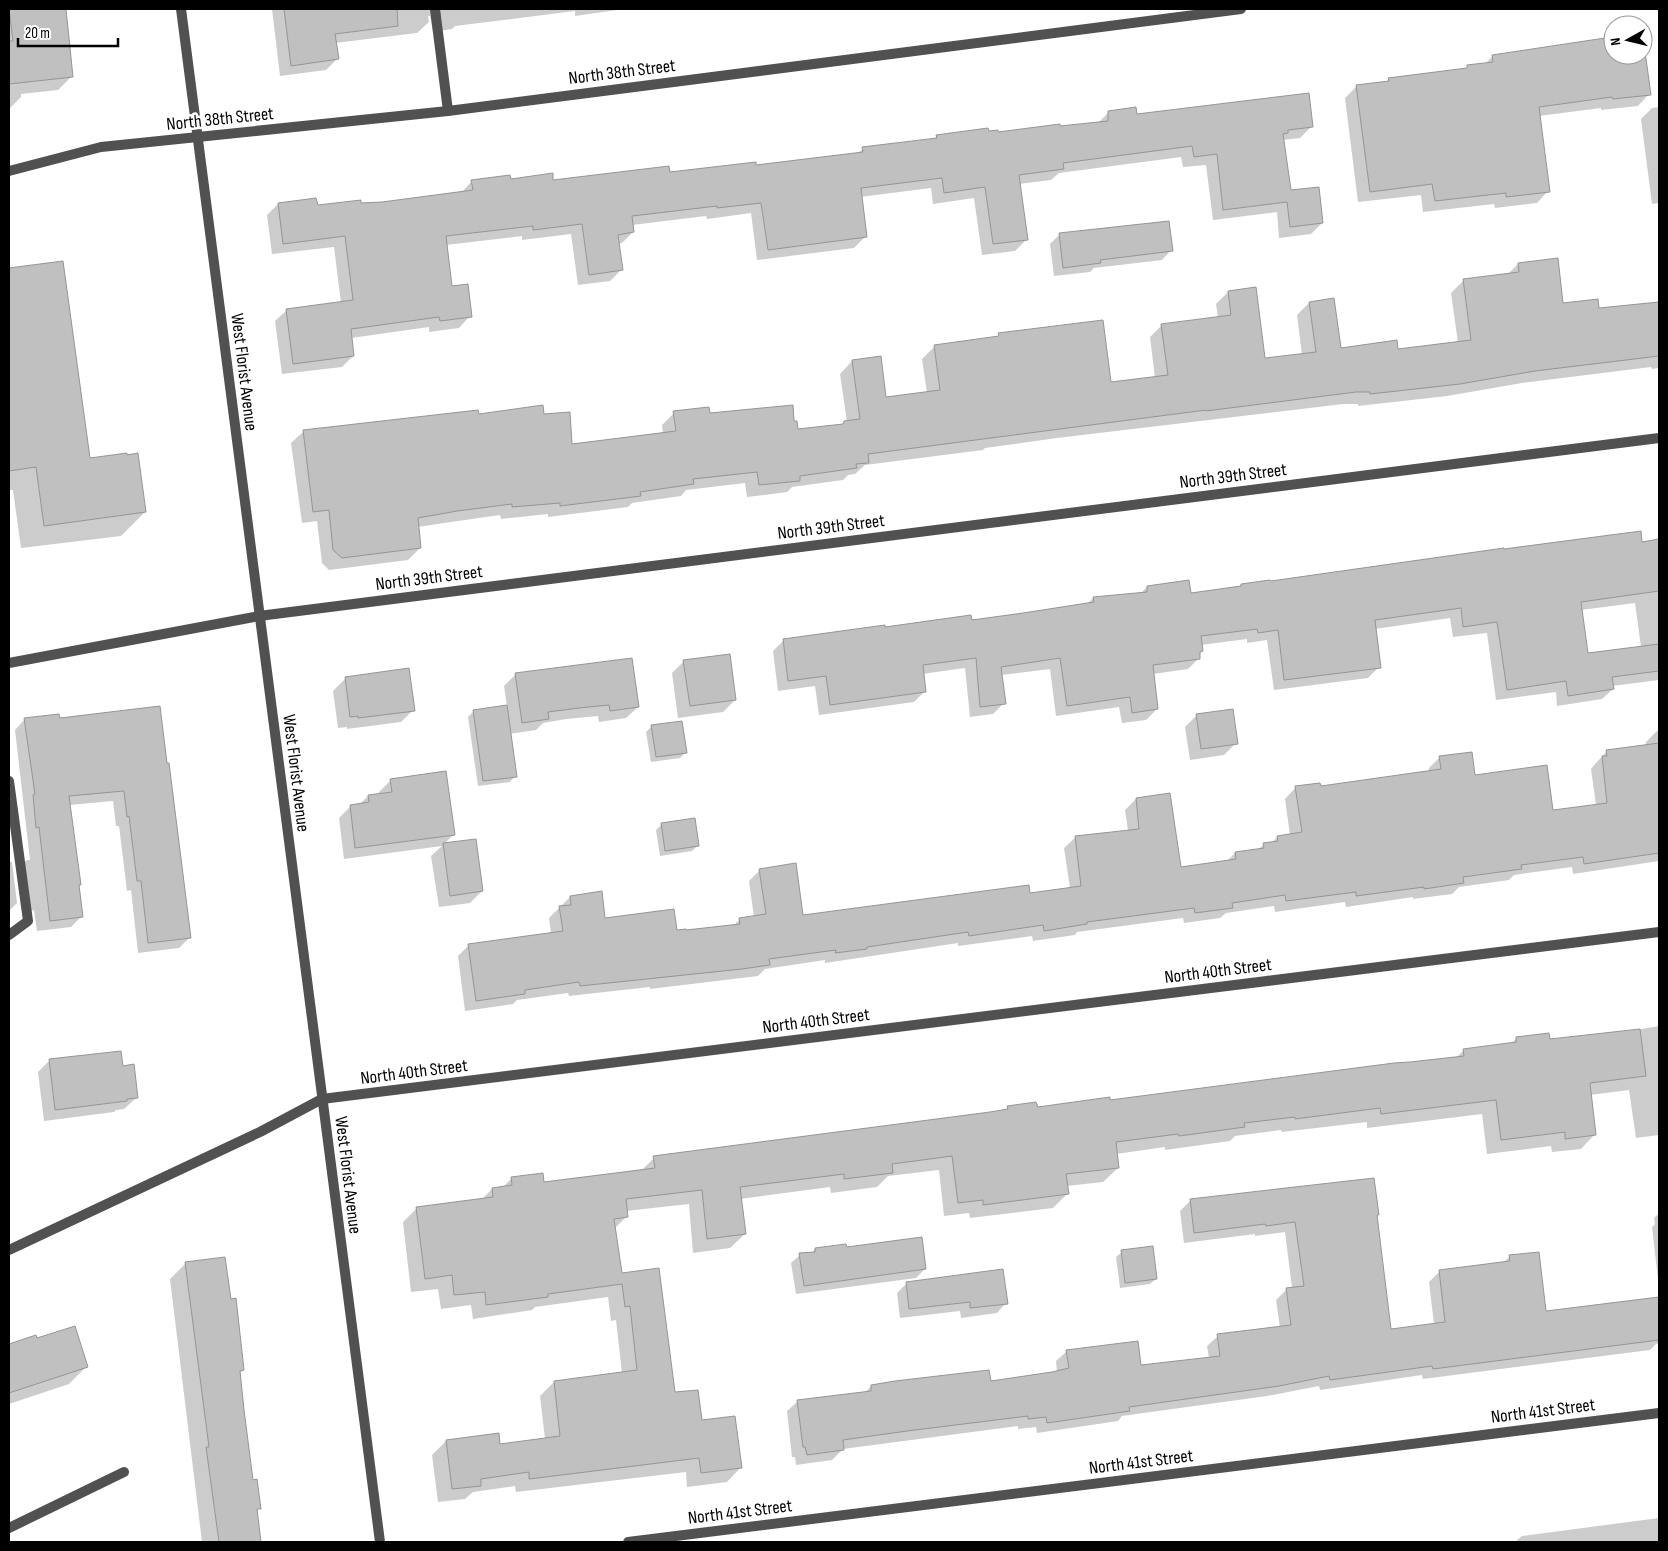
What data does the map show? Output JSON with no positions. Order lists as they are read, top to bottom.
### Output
{
  "streets": {
    "street": [
      "North 38th Street",
      "West Florist Avenue",
      "North 39th Street",
      "North 40th Street",
      "North 41st Street"
    ]
  },
  "crossings": [
    ["North 38th Street", "West Florist Avenue"],
    ["West Florist Avenue", "North 39th Street"],
    ["West Florist Avenue", "North 40th Street"]
  ],
  "scale_bar": "20 m",
  "north": "left"
}
